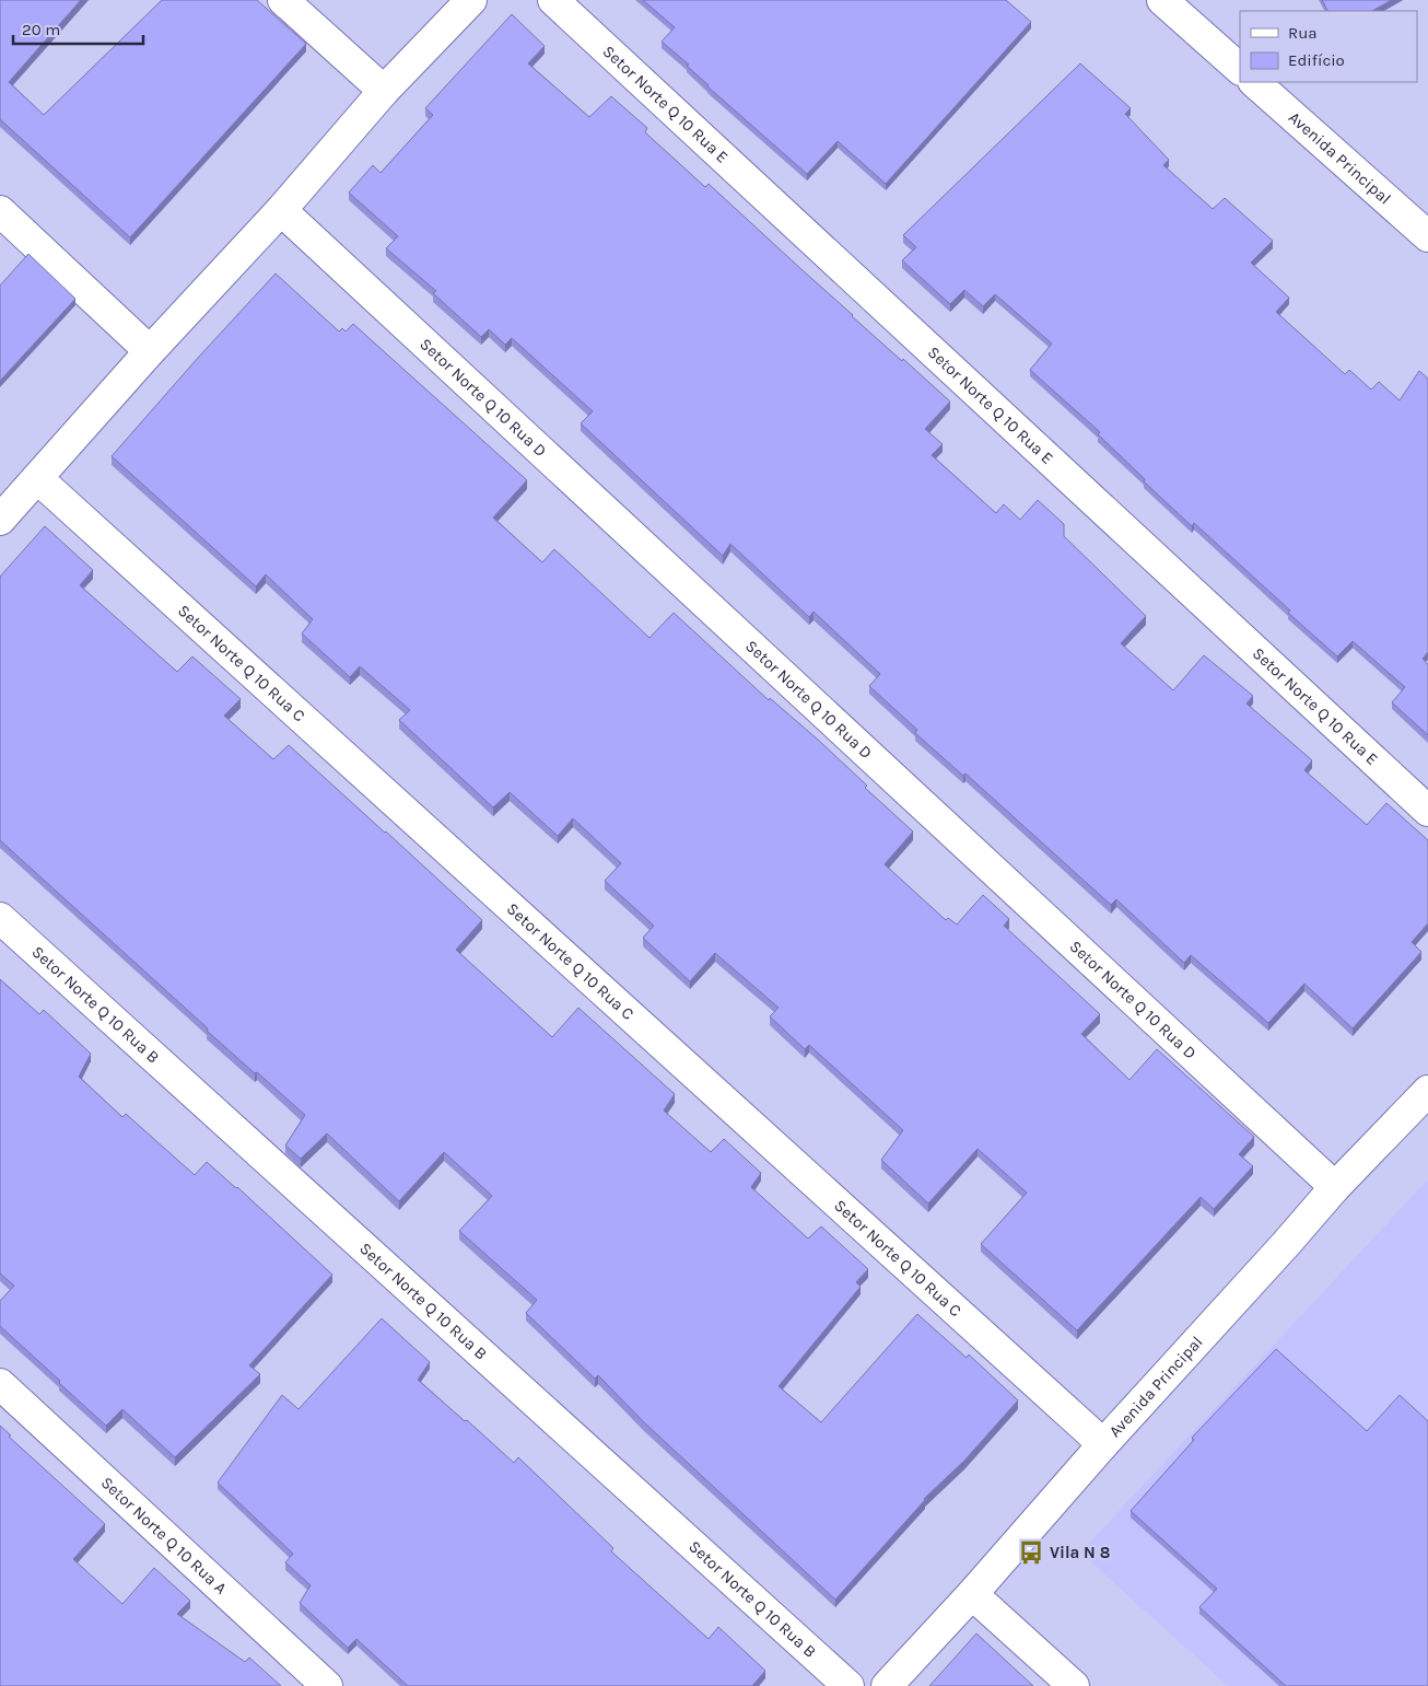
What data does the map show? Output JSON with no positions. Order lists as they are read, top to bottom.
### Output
{
  "streets": {
    "street": [
      "Setor Norte Q 10 Rua E",
      "Avenida Principal",
      "Setor Norte Q 10 Rua D",
      "Setor Norte Q 10 Rua C",
      "Setor Norte Q 10 Rua B",
      "Setor Norte Q 10 Rua A"
    ]
  },
  "crossings": [
    ["Avenida Principal", "Setor Norte Q 10 Rua D"],
    ["Avenida Principal", "Setor Norte Q 10 Rua C"]
  ],
  "places": {
    "bus stop": ["Vila N 8"]
  },
  "legend": ["Rua", "Edifício"],
  "scale_bar": "20 m"
}
